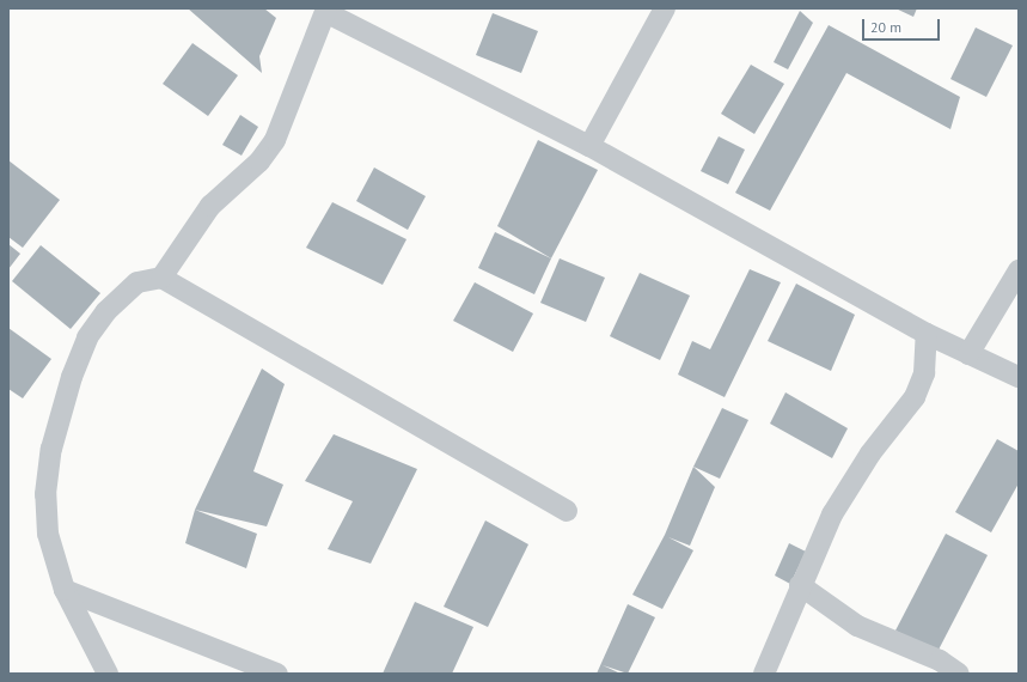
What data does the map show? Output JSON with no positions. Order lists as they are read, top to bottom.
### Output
{
  "scale_bar": "20 m"
}
